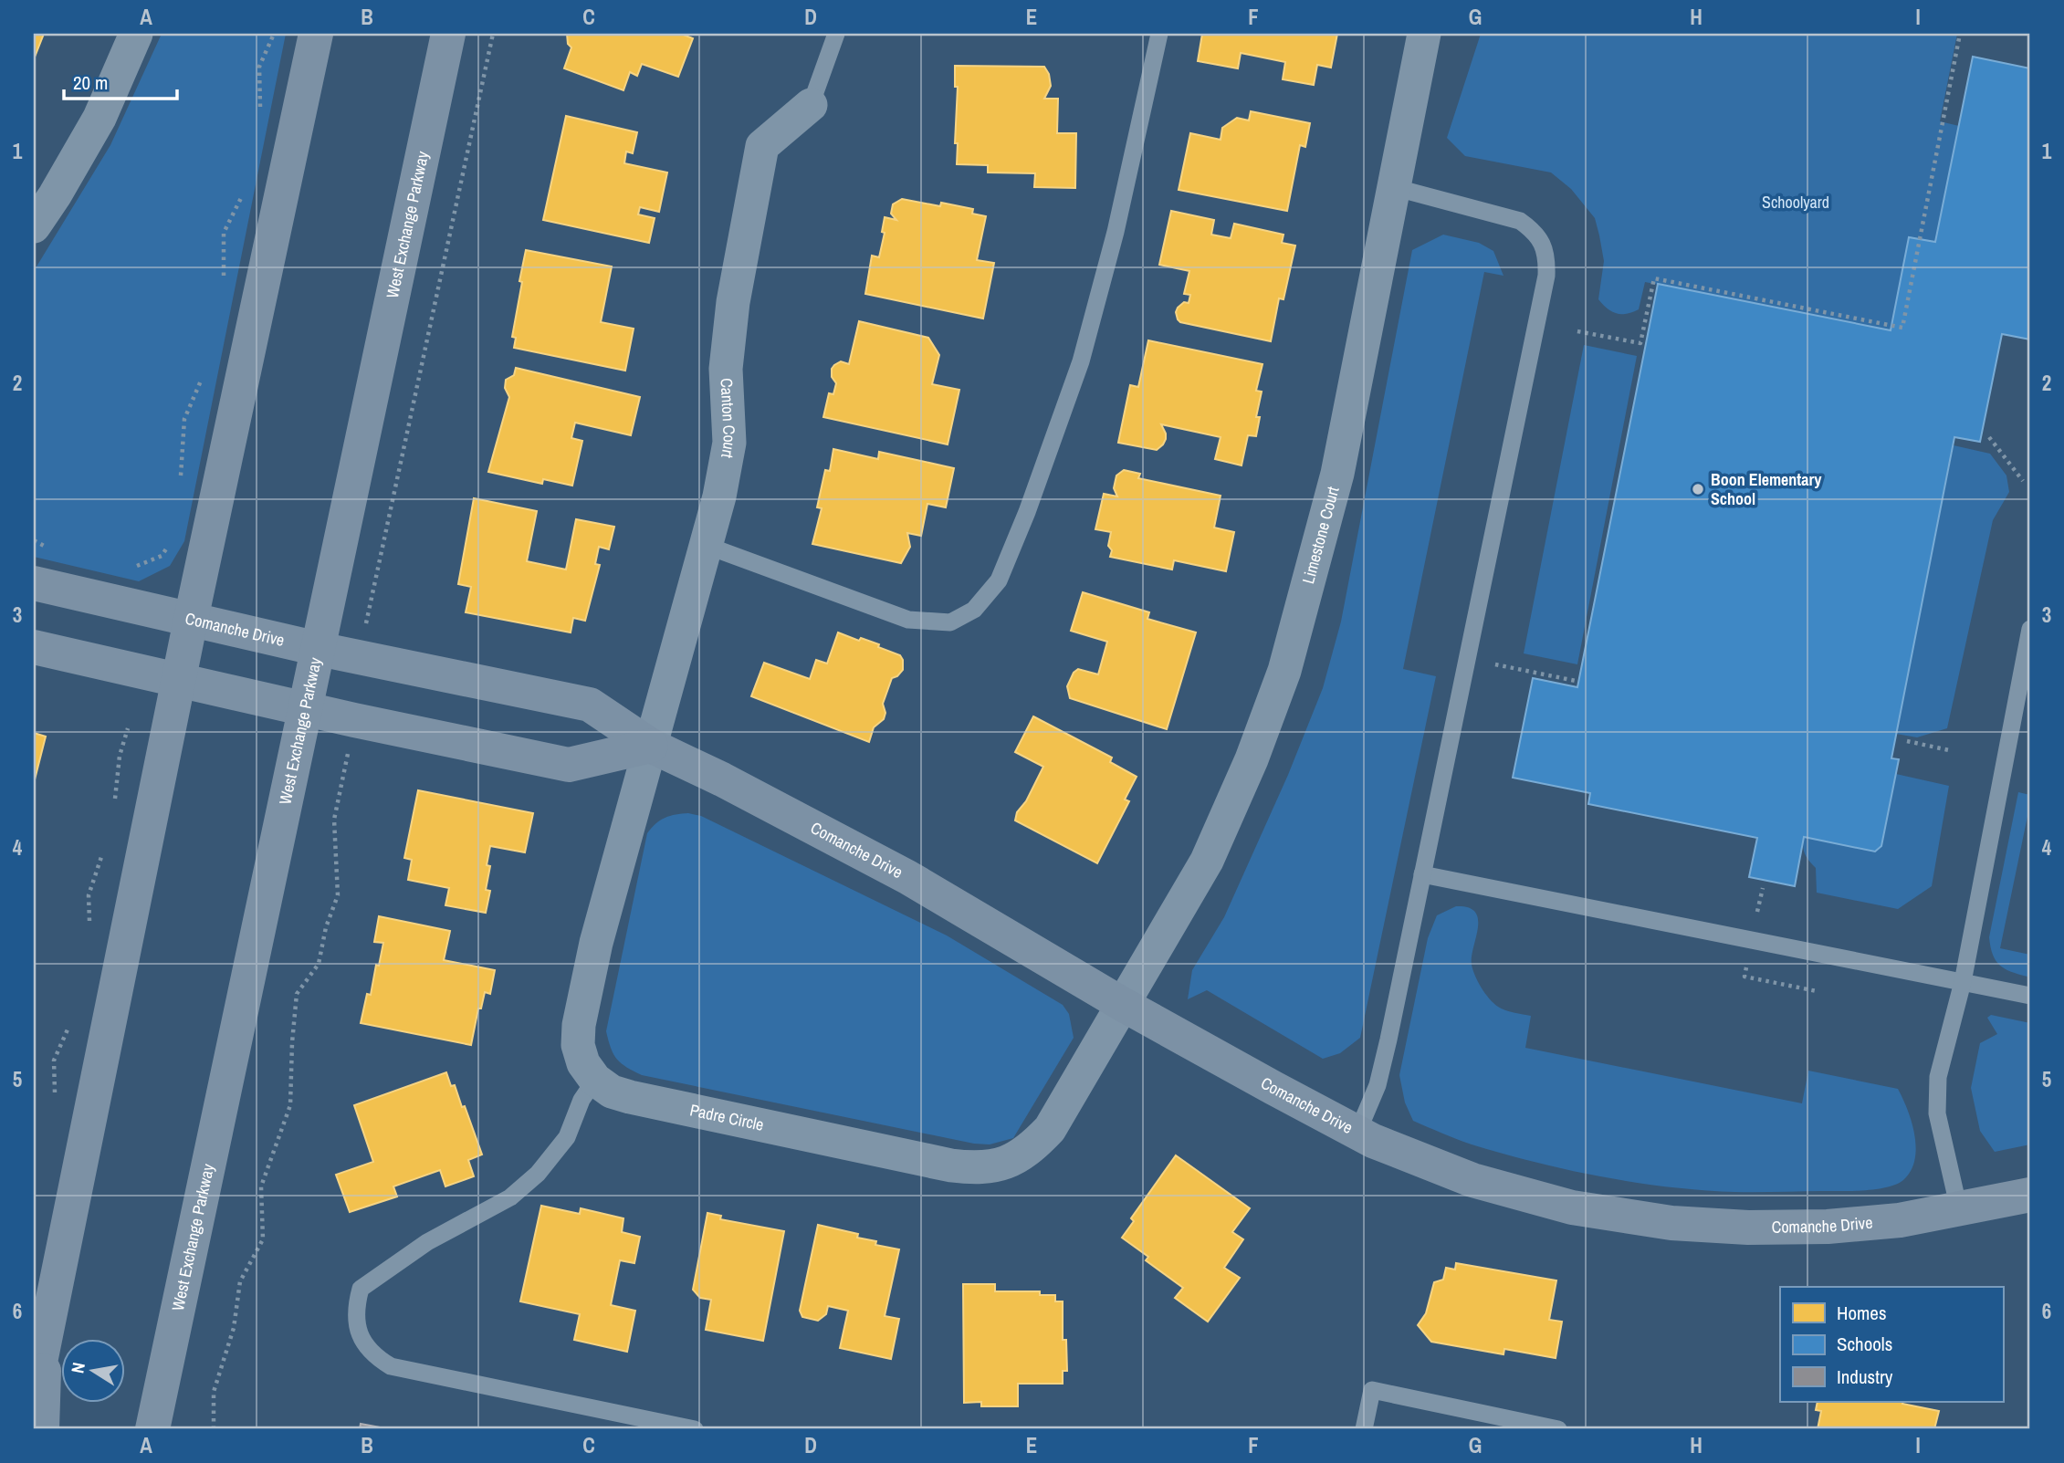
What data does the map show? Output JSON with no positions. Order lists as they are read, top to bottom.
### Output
{
  "streets": {
    "main road": ["West Exchange Parkway", "Comanche Drive"],
    "street": ["Canton Court", "Limestone Court", "Padre Circle"]
  },
  "crossings": [
    ["West Exchange Parkway", "Comanche Drive"],
    ["Canton Court", "Comanche Drive"],
    ["Limestone Court", "Comanche Drive"],
    ["Limestone Court", "Padre Circle"],
    ["Comanche Drive", "Padre Circle"]
  ],
  "parks": ["Schoolyard"],
  "places": ["Boon Elementary School"],
  "legend": ["Homes", "Schools", "Industry"],
  "scale_bar": "20 m",
  "north": "left",
  "grid": {
    "columns": [
      "A",
      "B",
      "C",
      "D",
      "E",
      "F",
      "G",
      "H",
      "I"
    ],
    "rows": [
      "1",
      "2",
      "3",
      "4",
      "5",
      "6"
    ]
  }
}
